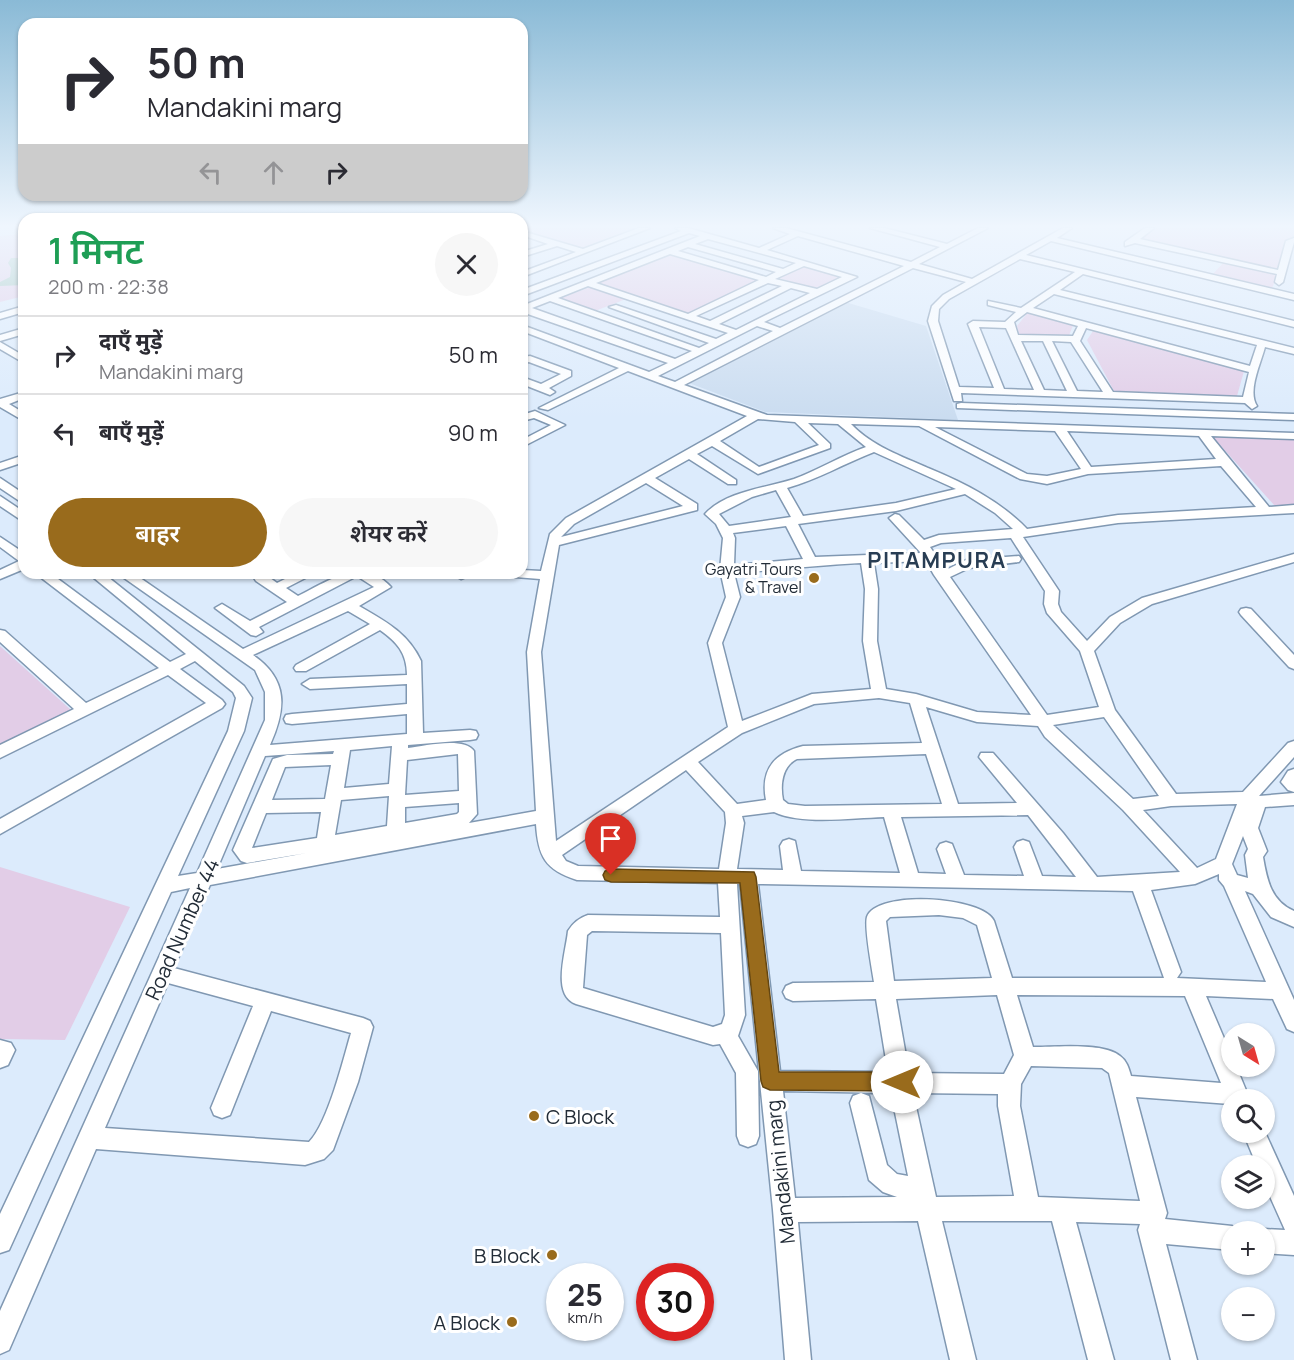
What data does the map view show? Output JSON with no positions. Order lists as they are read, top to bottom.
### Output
{
  "streets": {
    "street": ["Road Number 44", "Mandakini marg"]
  },
  "districts": ["PITAMPURA"],
  "places": [
    "Gayatri Tours & Travel",
    "C Block",
    "B Block",
    "A Block"
  ],
  "north": "bottom right",
  "page": {
    "turn": ["50 m", "Mandakini marg"],
    "heading": ["1 मिनट", "200 m · 22:38"],
    "list": [
      {
        "name": "दाएँ मुड़ें",
        "note": "Mandakini marg",
        "value": "50 m"
      },
      {
        "name": "बाएँ मुड़ें",
        "value": "90 m"
      }
    ],
    "buttons": ["बाहर", "शेयर करें"],
    "map_buttons": ["+", "−"],
    "speed": "25 km/h",
    "limit": "30"
  }
}
